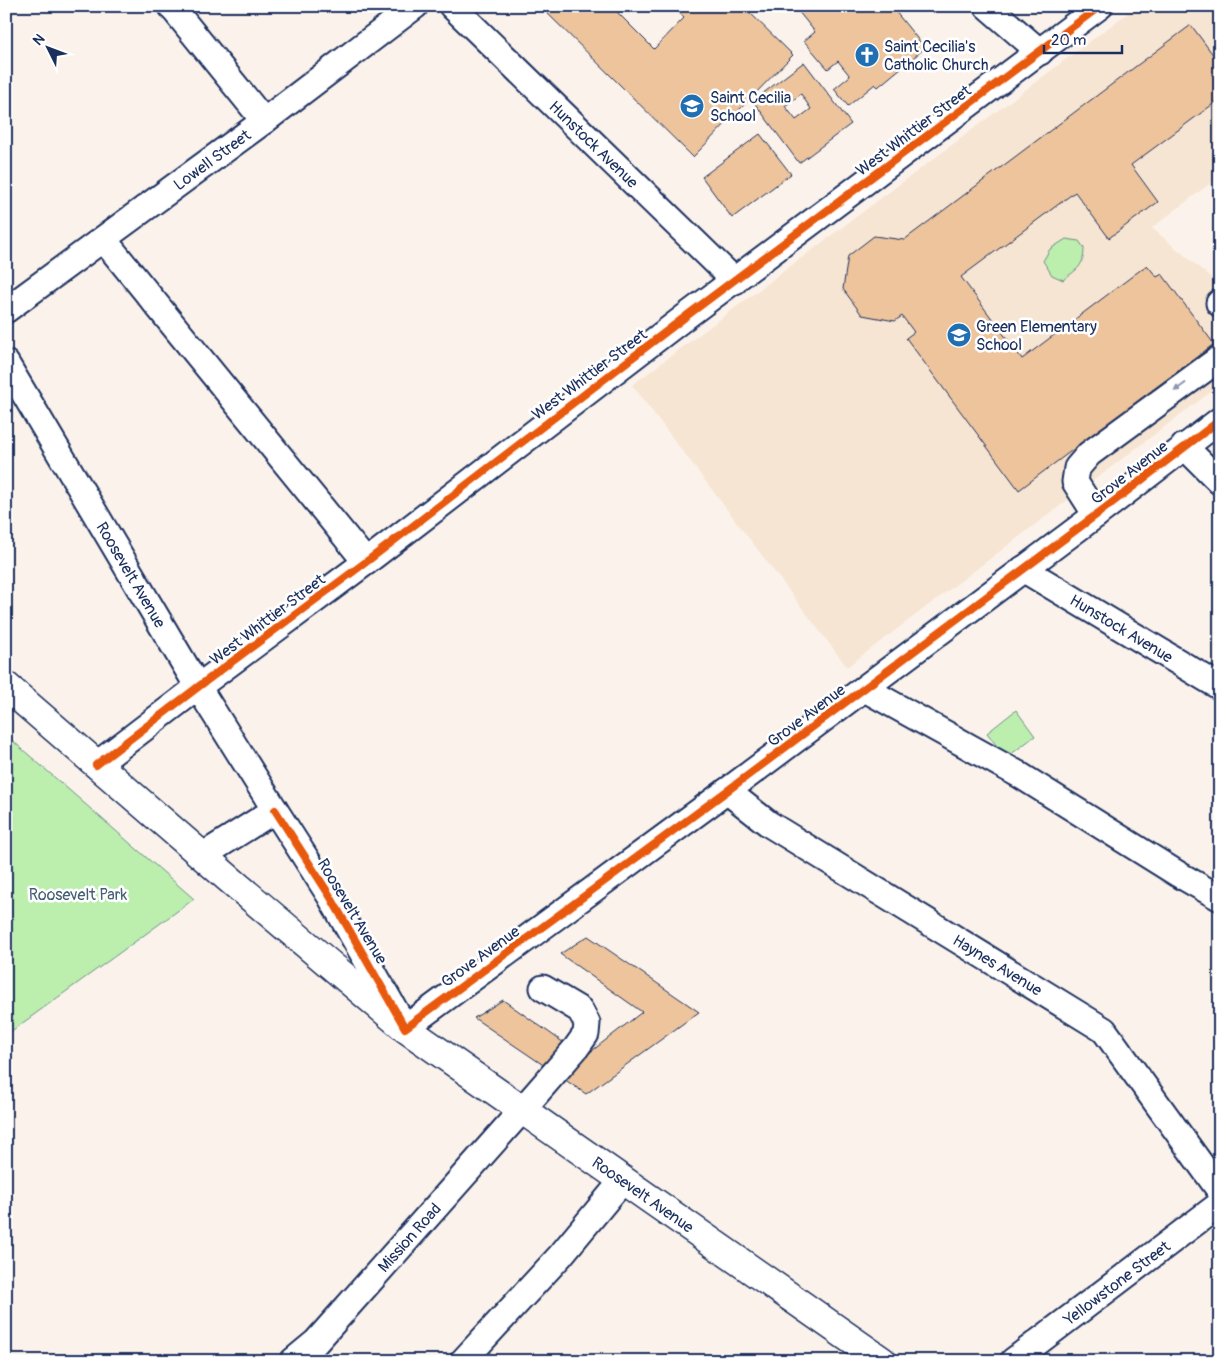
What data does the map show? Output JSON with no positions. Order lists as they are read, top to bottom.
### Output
{
  "streets": {
    "main road": ["Roosevelt Avenue"],
    "street": [
      "West Whittier Street",
      "Hunstock Avenue",
      "Lowell Street",
      "Grove Avenue",
      "Haynes Avenue",
      "Mission Road",
      "Yellowstone Street"
    ]
  },
  "crossings": [
    ["West Whittier Street", "Hunstock Avenue"],
    ["West Whittier Street", "Roosevelt Avenue"],
    ["Hunstock Avenue", "Grove Avenue"],
    ["Grove Avenue", "Roosevelt Avenue"],
    ["Grove Avenue", "Haynes Avenue"],
    ["Roosevelt Avenue", "Mission Road"]
  ],
  "parks": ["Roosevelt Park"],
  "places": {
    "church": ["Saint Cecilia's Catholic Church"],
    "school or university": ["Saint Cecilia School", "Green Elementary School"]
  },
  "scale_bar": "20 m",
  "north": "top left"
}
